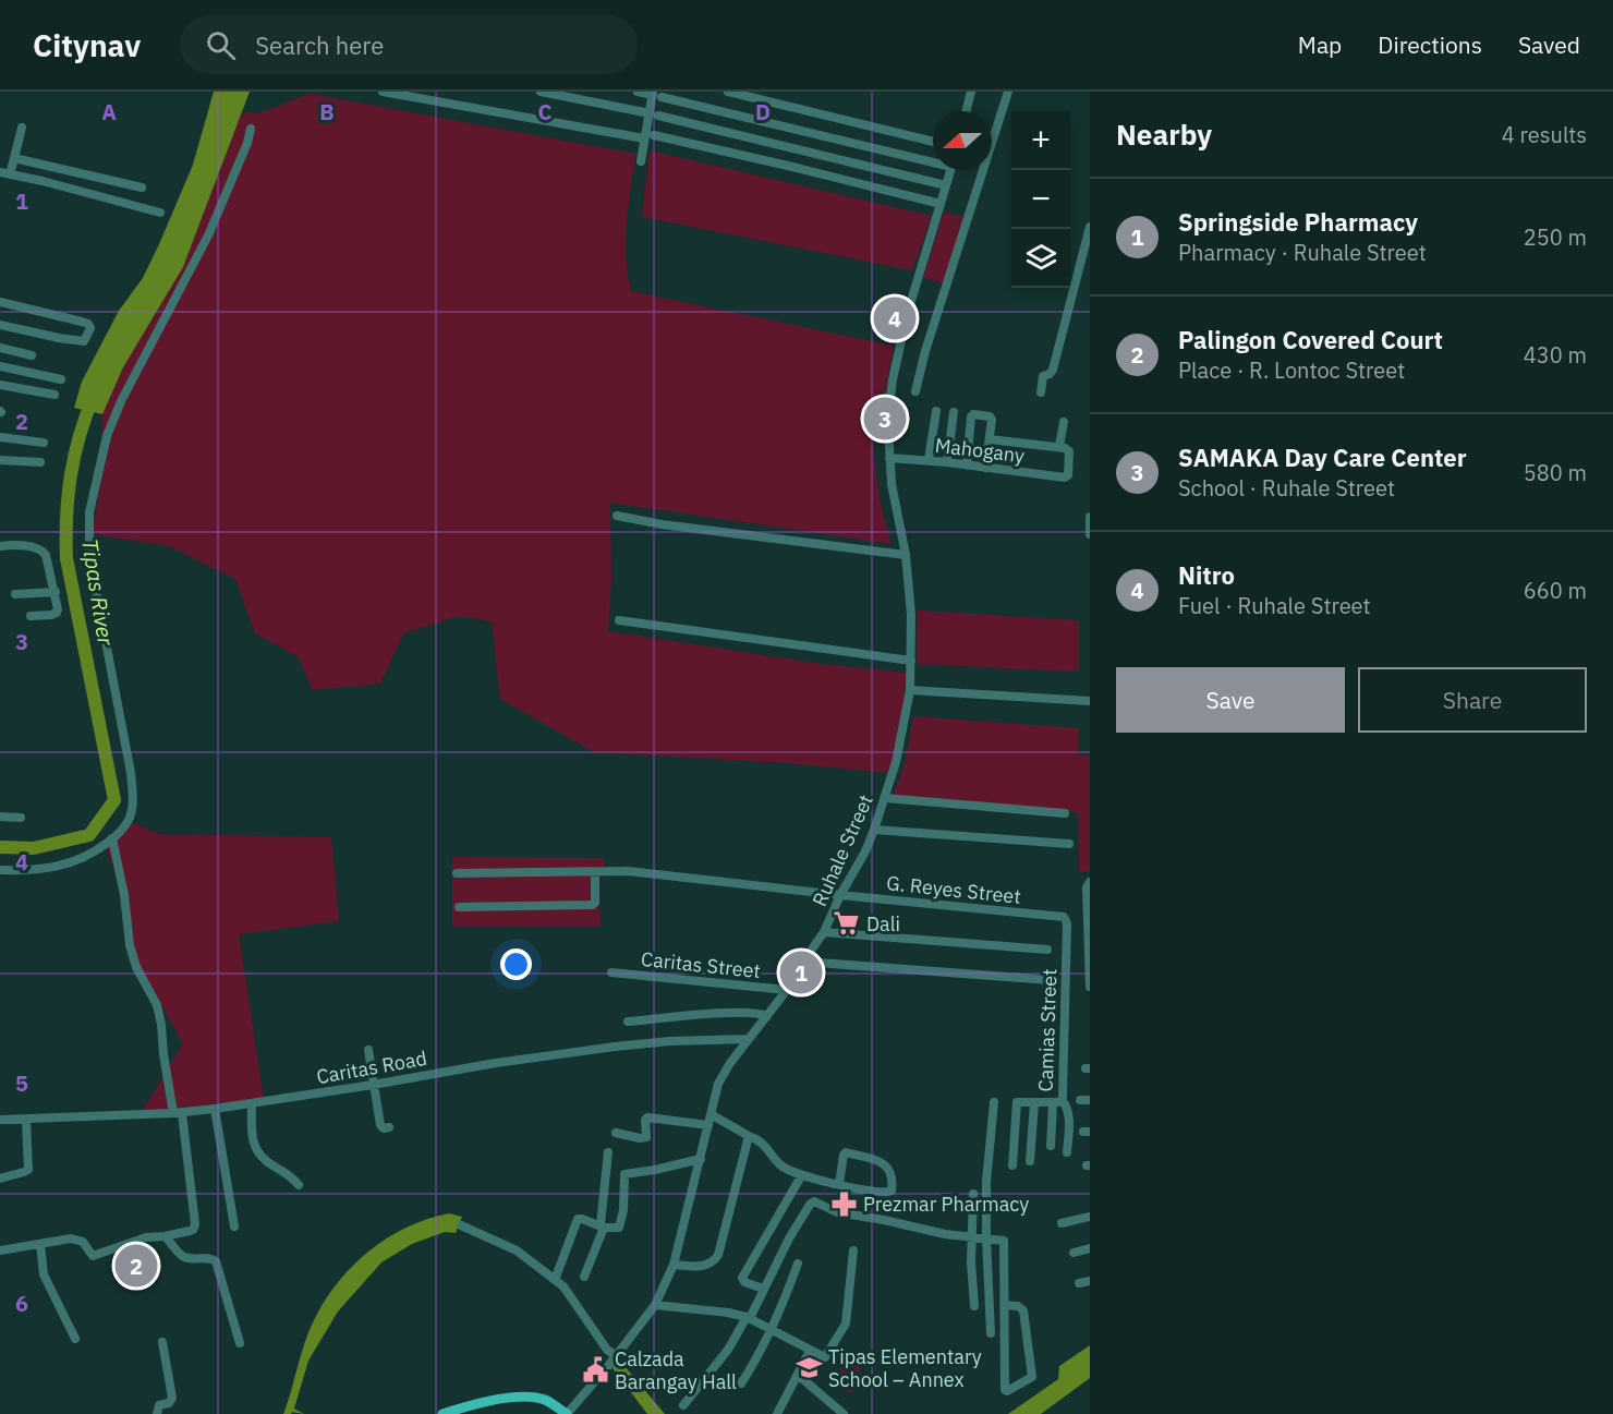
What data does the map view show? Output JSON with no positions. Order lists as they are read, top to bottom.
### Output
{
  "streets": {
    "street": [
      "Mahogany",
      "Ruhale Street",
      "G. Reyes Street",
      "Caritas Street",
      "Camias Street",
      "Caritas Road"
    ]
  },
  "crossings": [
    ["Mahogany", "Ruhale Street"],
    ["Ruhale Street", "G. Reyes Street"],
    ["Ruhale Street", "Caritas Street"],
    ["Ruhale Street", "Caritas Road"],
    ["G. Reyes Street", "Camias Street"]
  ],
  "water": ["Tipas River"],
  "places": {
    "supermarket": ["Dali"],
    "pharmacy": ["Prezmar Pharmacy"],
    "school or university": ["Tipas Elementary School – Annex"],
    "public building": ["Calzada Barangay Hall"]
  },
  "north": "left",
  "page": {
    "header": "Citynav",
    "search": "Search here",
    "nav": ["Map", "Directions", "Saved"],
    "heading": ["Nearby", "4 results"],
    "map_buttons": ["+", "−"],
    "list": [
      {
        "mark": "1",
        "name": "Springside Pharmacy",
        "note": "Pharmacy · Ruhale Street",
        "value": "250 m"
      },
      {
        "mark": "2",
        "name": "Palingon Covered Court",
        "note": "Place · R. Lontoc Street",
        "value": "430 m"
      },
      {
        "mark": "3",
        "name": "SAMAKA Day Care Center",
        "note": "School · Ruhale Street",
        "value": "580 m"
      },
      {
        "mark": "4",
        "name": "Nitro",
        "note": "Fuel · Ruhale Street",
        "value": "660 m"
      }
    ],
    "pins": [
      "4",
      "3",
      "1",
      "2"
    ],
    "buttons": ["Save", "Share"]
  },
  "grid": {
    "columns": [
      "A",
      "B",
      "C",
      "D"
    ],
    "rows": [
      "1",
      "2",
      "3",
      "4",
      "5",
      "6"
    ]
  }
}
